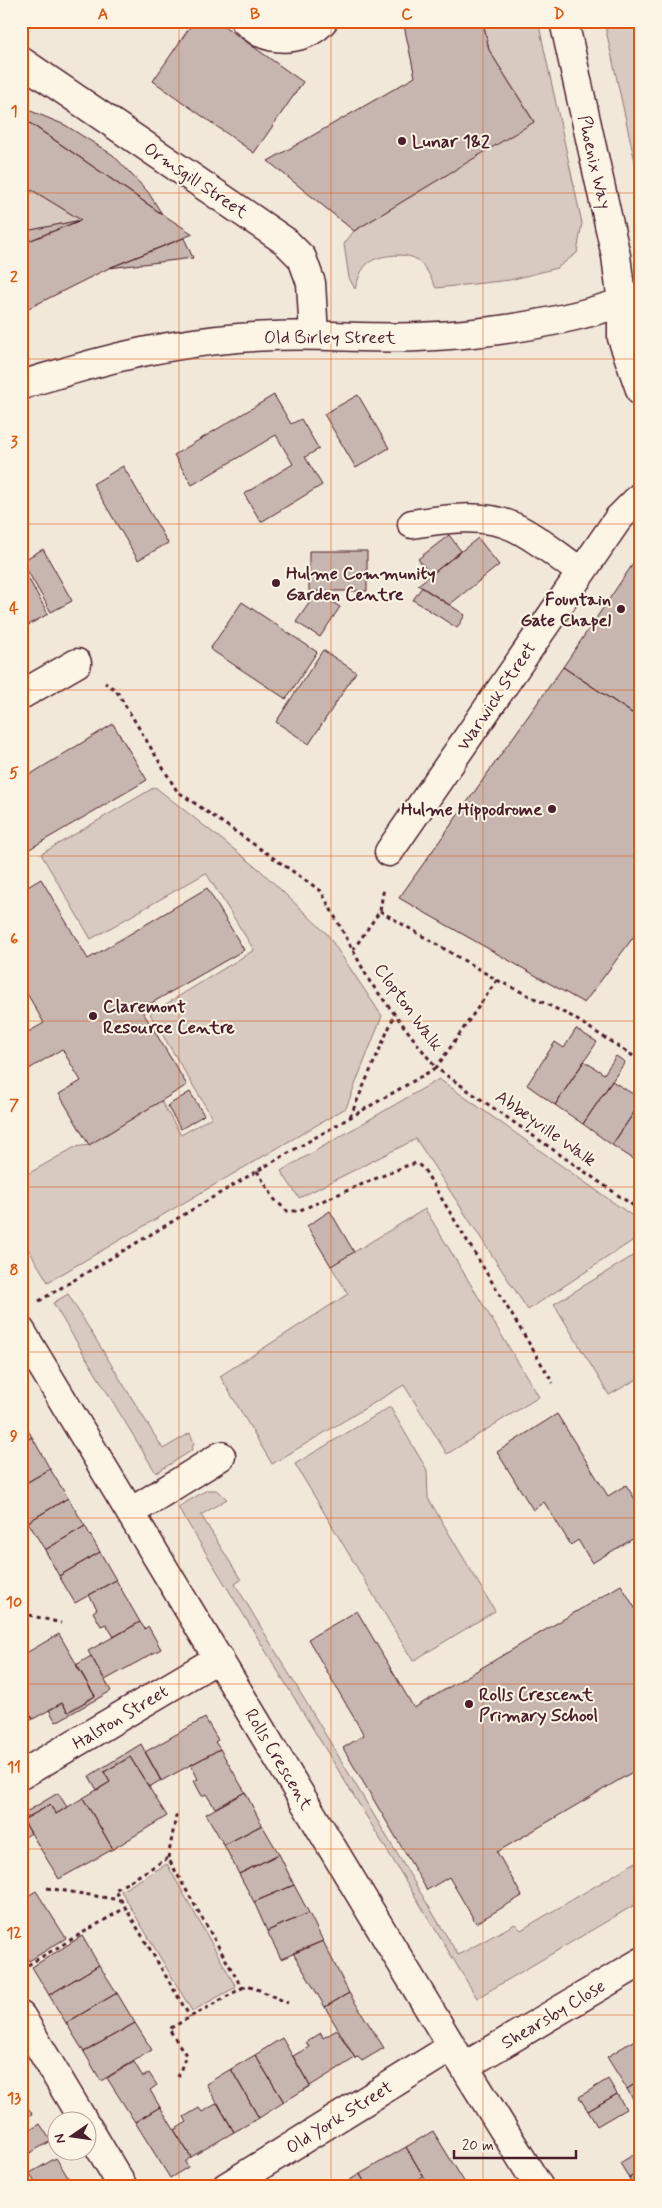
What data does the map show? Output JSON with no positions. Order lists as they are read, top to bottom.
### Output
{
  "streets": {
    "street": [
      "Phoenix Way",
      "Ormsgill Street",
      "Old Birley Street",
      "Warwick Street",
      "Halston Street",
      "Rolls Crescent",
      "Shearsby Close",
      "Old York Street"
    ],
    "path": ["Clopton Walk", "Abbeyville Walk"]
  },
  "crossings": [
    ["Phoenix Way", "Old Birley Street"],
    ["Ormsgill Street", "Old Birley Street"],
    ["Clopton Walk", "Abbeyville Walk"],
    ["Halston Street", "Rolls Crescent"],
    ["Rolls Crescent", "Shearsby Close"],
    ["Rolls Crescent", "Old York Street"],
    ["Shearsby Close", "Old York Street"]
  ],
  "places": [
    "Lunar 1&2",
    "Hulme Community Garden Centre",
    "Fountain Gate Chapel",
    "Hulme Hippodrome",
    "Claremont Resource Centre",
    "Rolls Crescent Primary School"
  ],
  "scale_bar": "20 m",
  "north": "left",
  "grid": {
    "columns": [
      "A",
      "B",
      "C",
      "D"
    ],
    "rows": [
      "1",
      "2",
      "3",
      "4",
      "5",
      "6",
      "7",
      "8",
      "9",
      "10",
      "11",
      "12",
      "13"
    ]
  }
}
